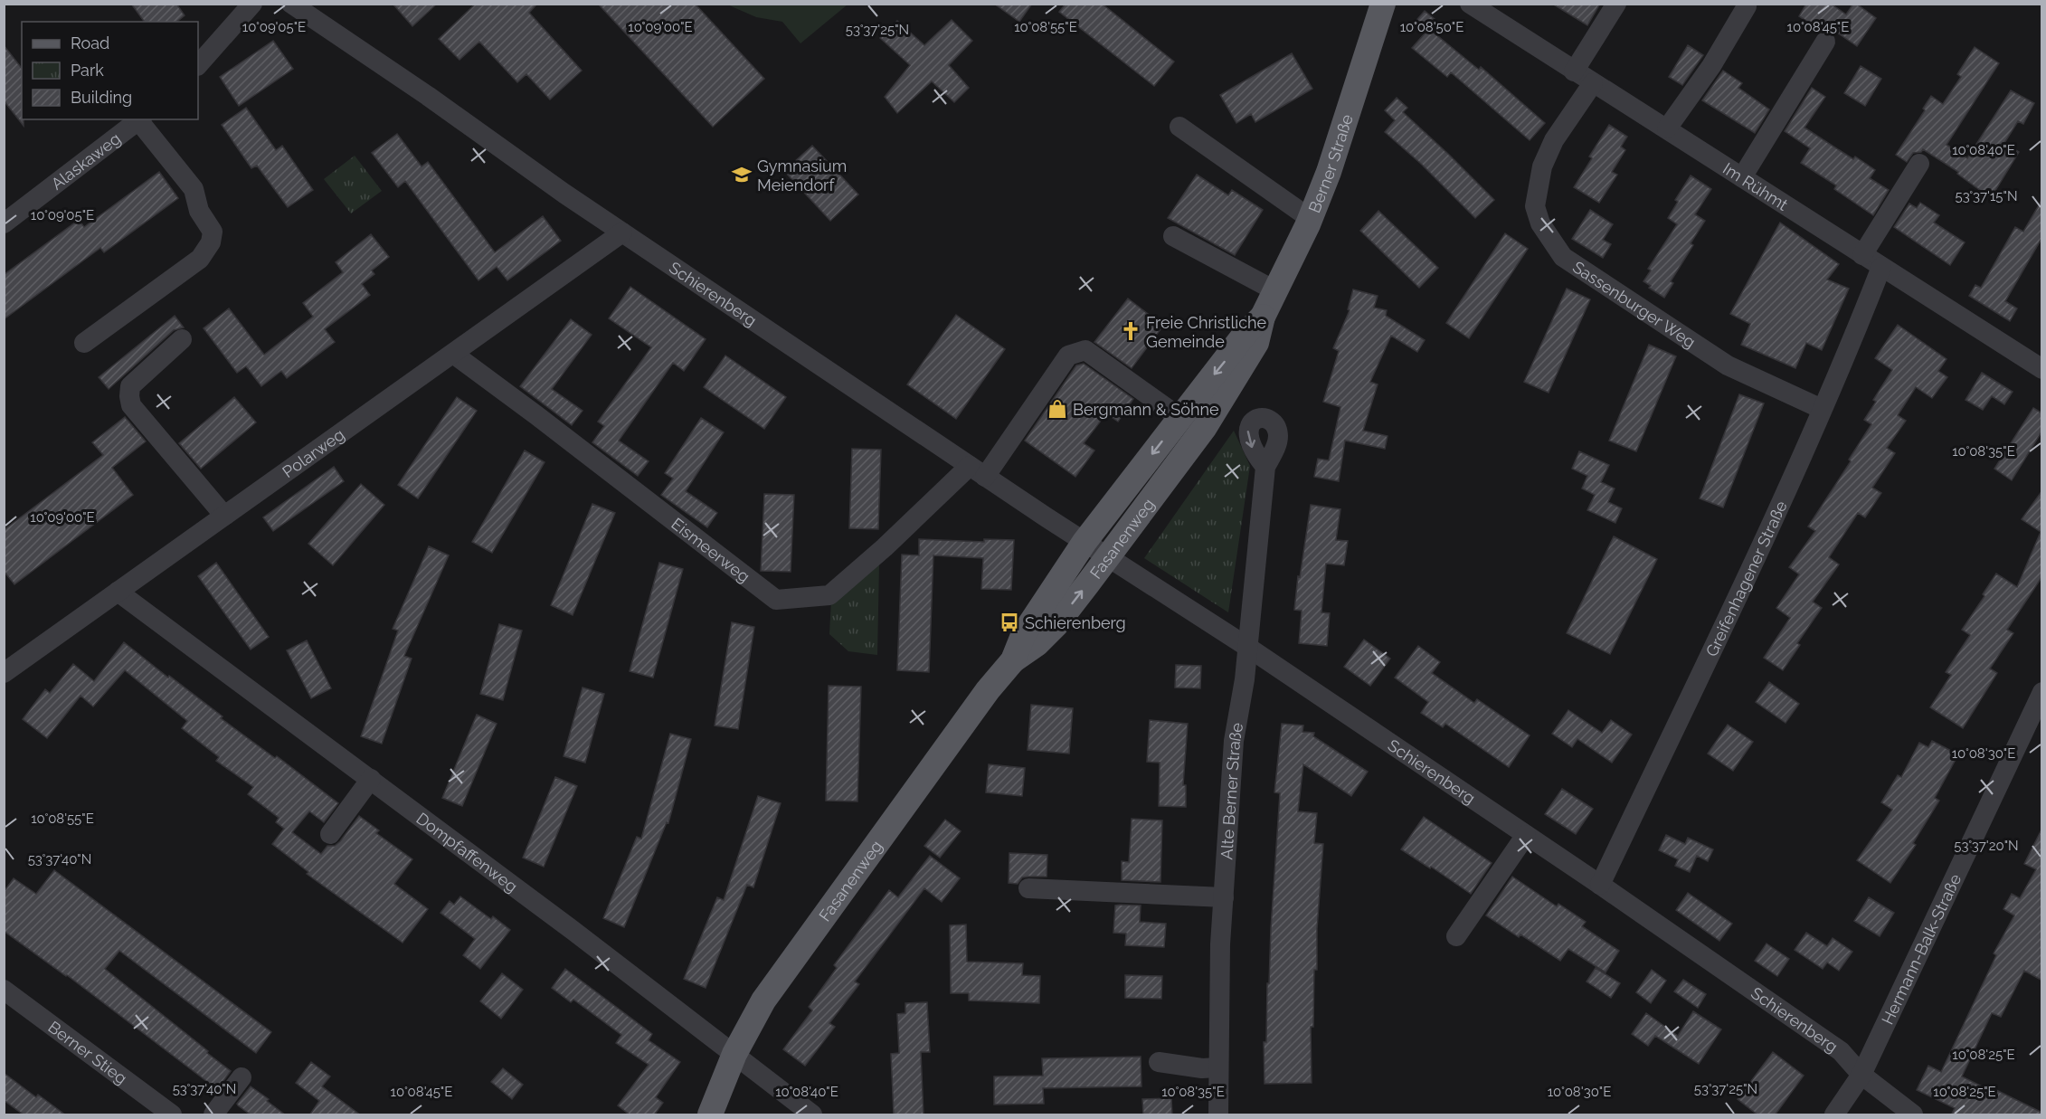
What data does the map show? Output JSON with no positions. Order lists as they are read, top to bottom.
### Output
{
  "streets": {
    "main road": ["Berner Straße", "Fasanenweg"],
    "street": [
      "Alaskaweg",
      "Im Rühmt",
      "Schierenberg",
      "Sassenburger Weg",
      "Polarweg",
      "Eismeerweg",
      "Greifenhagener Straße",
      "Alte Berner Straße",
      "Dompfaffenweg",
      "Hermann-Balk-Straße",
      "Berner Stieg"
    ]
  },
  "crossings": [
    ["Berner Straße", "Fasanenweg"],
    ["Im Rühmt", "Sassenburger Weg"],
    ["Im Rühmt", "Greifenhagener Straße"],
    ["Schierenberg", "Polarweg"],
    ["Schierenberg", "Fasanenweg"],
    ["Schierenberg", "Eismeerweg"],
    ["Schierenberg", "Greifenhagener Straße"],
    ["Schierenberg", "Alte Berner Straße"],
    ["Schierenberg", "Hermann-Balk-Straße"],
    ["Sassenburger Weg", "Greifenhagener Straße"],
    ["Polarweg", "Eismeerweg"],
    ["Polarweg", "Dompfaffenweg"],
    ["Fasanenweg", "Eismeerweg"],
    ["Fasanenweg", "Dompfaffenweg"]
  ],
  "places": {
    "school or university": ["Gymnasium Meiendorf"],
    "church": ["Freie Christliche Gemeinde"],
    "shop": ["Bergmann & Söhne"],
    "bus stop": ["Schierenberg"]
  },
  "legend": ["Road", "Park", "Building"],
  "coordinates": [
    "10°09'05\"E",
    "10°09'00\"E",
    "10°08'55\"E",
    "10°08'50\"E",
    "10°08'45\"E",
    "53°37'25\"N",
    "10°08'40\"E",
    "53°37'15\"N",
    "10°08'35\"E",
    "10°08'30\"E",
    "53°37'20\"N",
    "53°37'40\"N",
    "10°08'25\"E"
  ]
}
